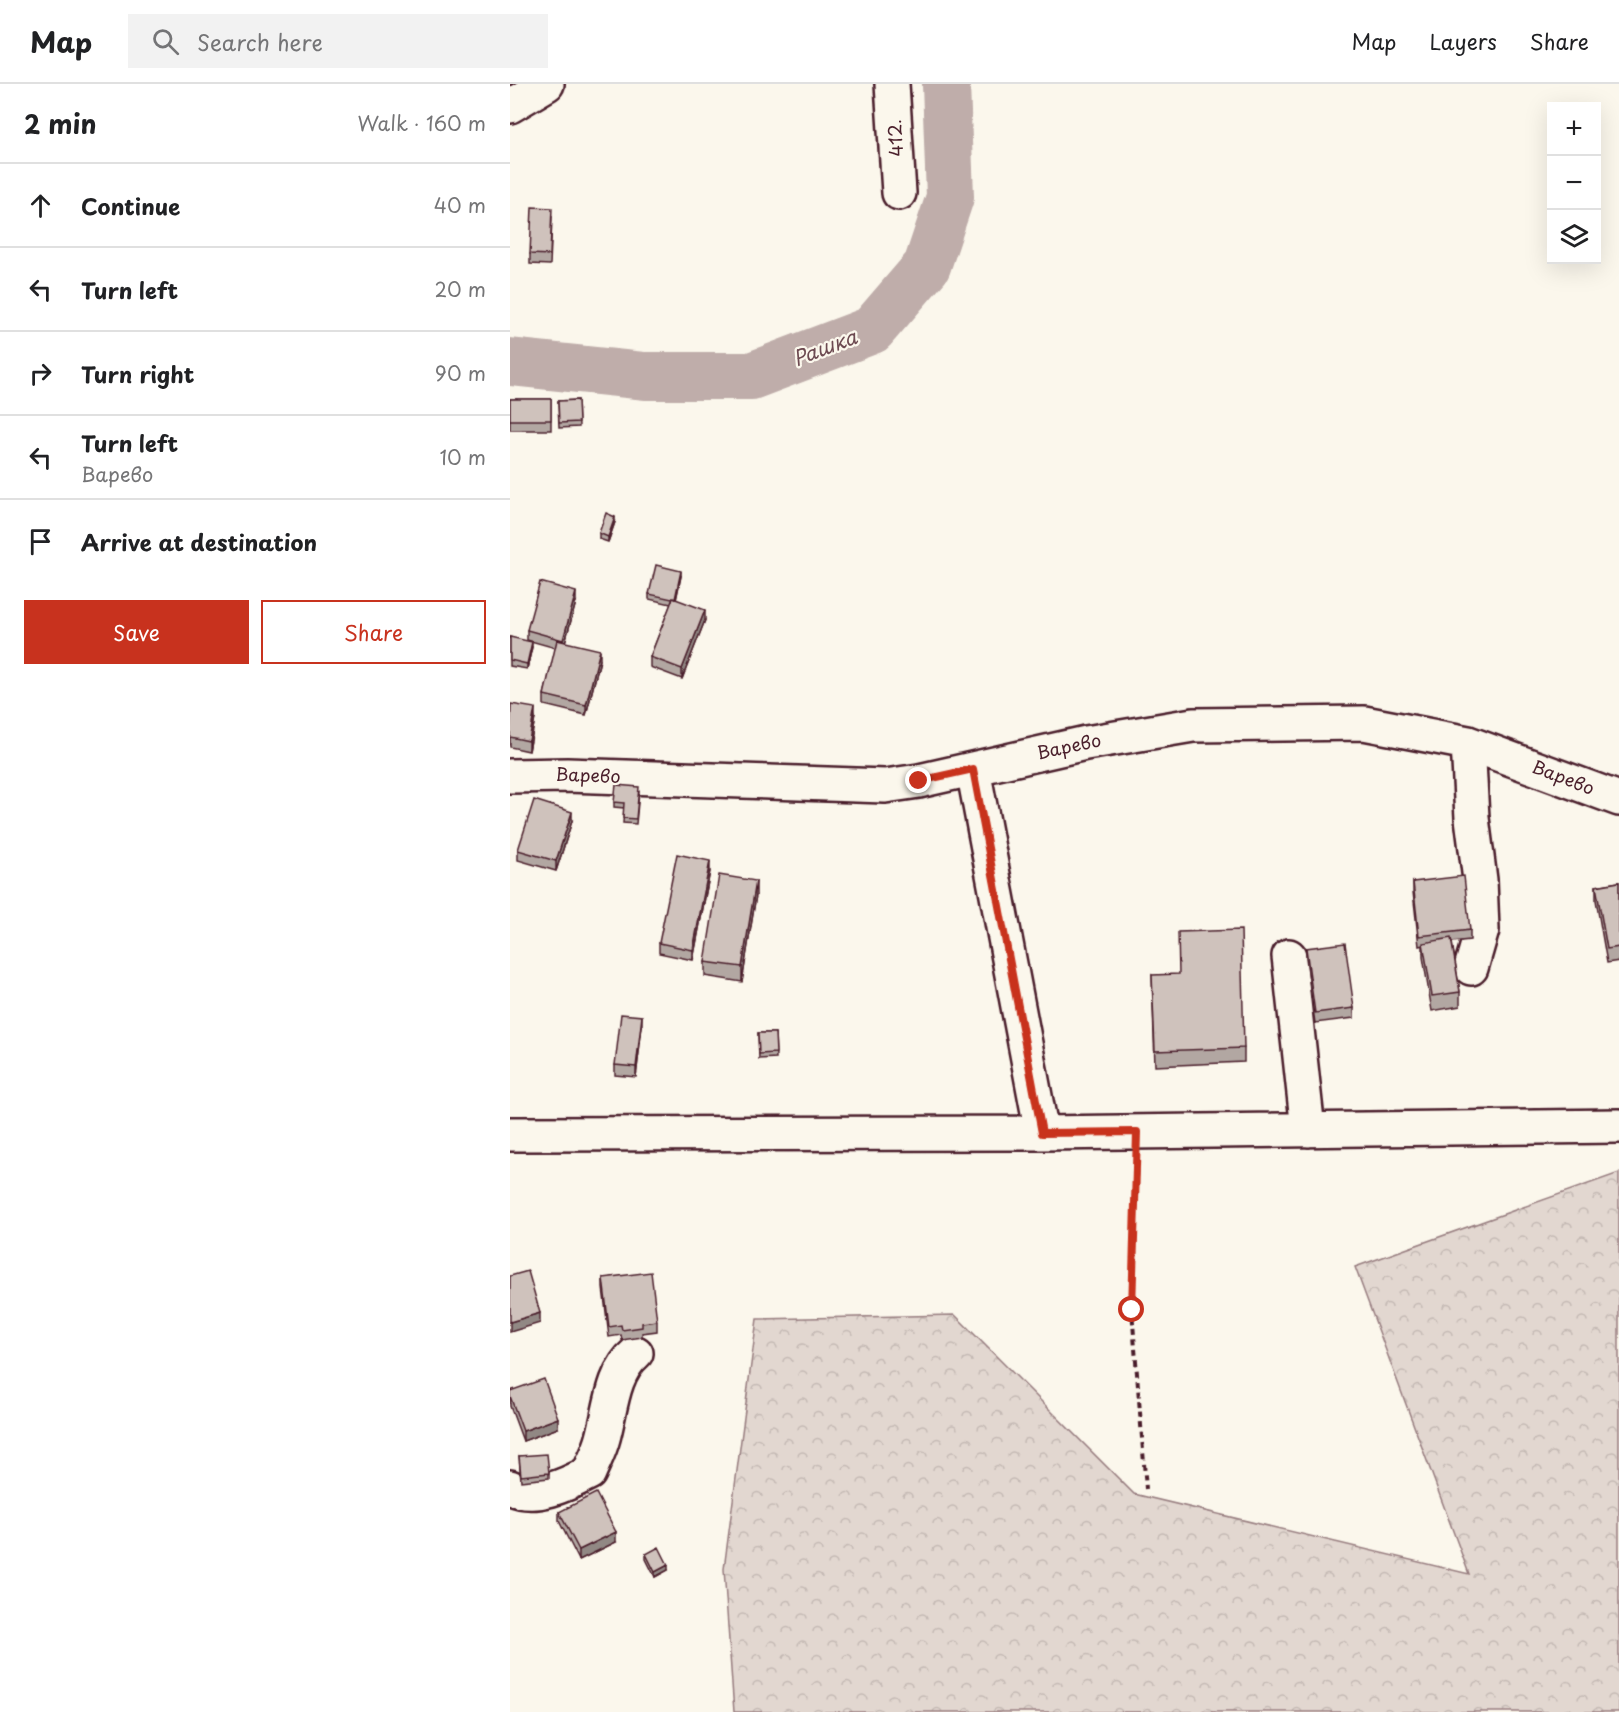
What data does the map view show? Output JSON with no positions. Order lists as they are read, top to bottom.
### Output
{
  "streets": {
    "street": ["412.", "Варево"]
  },
  "water": ["Рашка"],
  "page": {
    "header": "Map",
    "search": "Search here",
    "nav": ["Map", "Layers", "Share"],
    "heading": ["2 min", "Walk · 160 m"],
    "map_buttons": ["+", "−"],
    "list": [
      ["Continue", "40 m"],
      ["Turn left", "20 m"],
      ["Turn right", "90 m"],
      ["Turn left", "Варево", "10 m"],
      "Arrive at destination"
    ],
    "buttons": ["Save", "Share"]
  }
}
